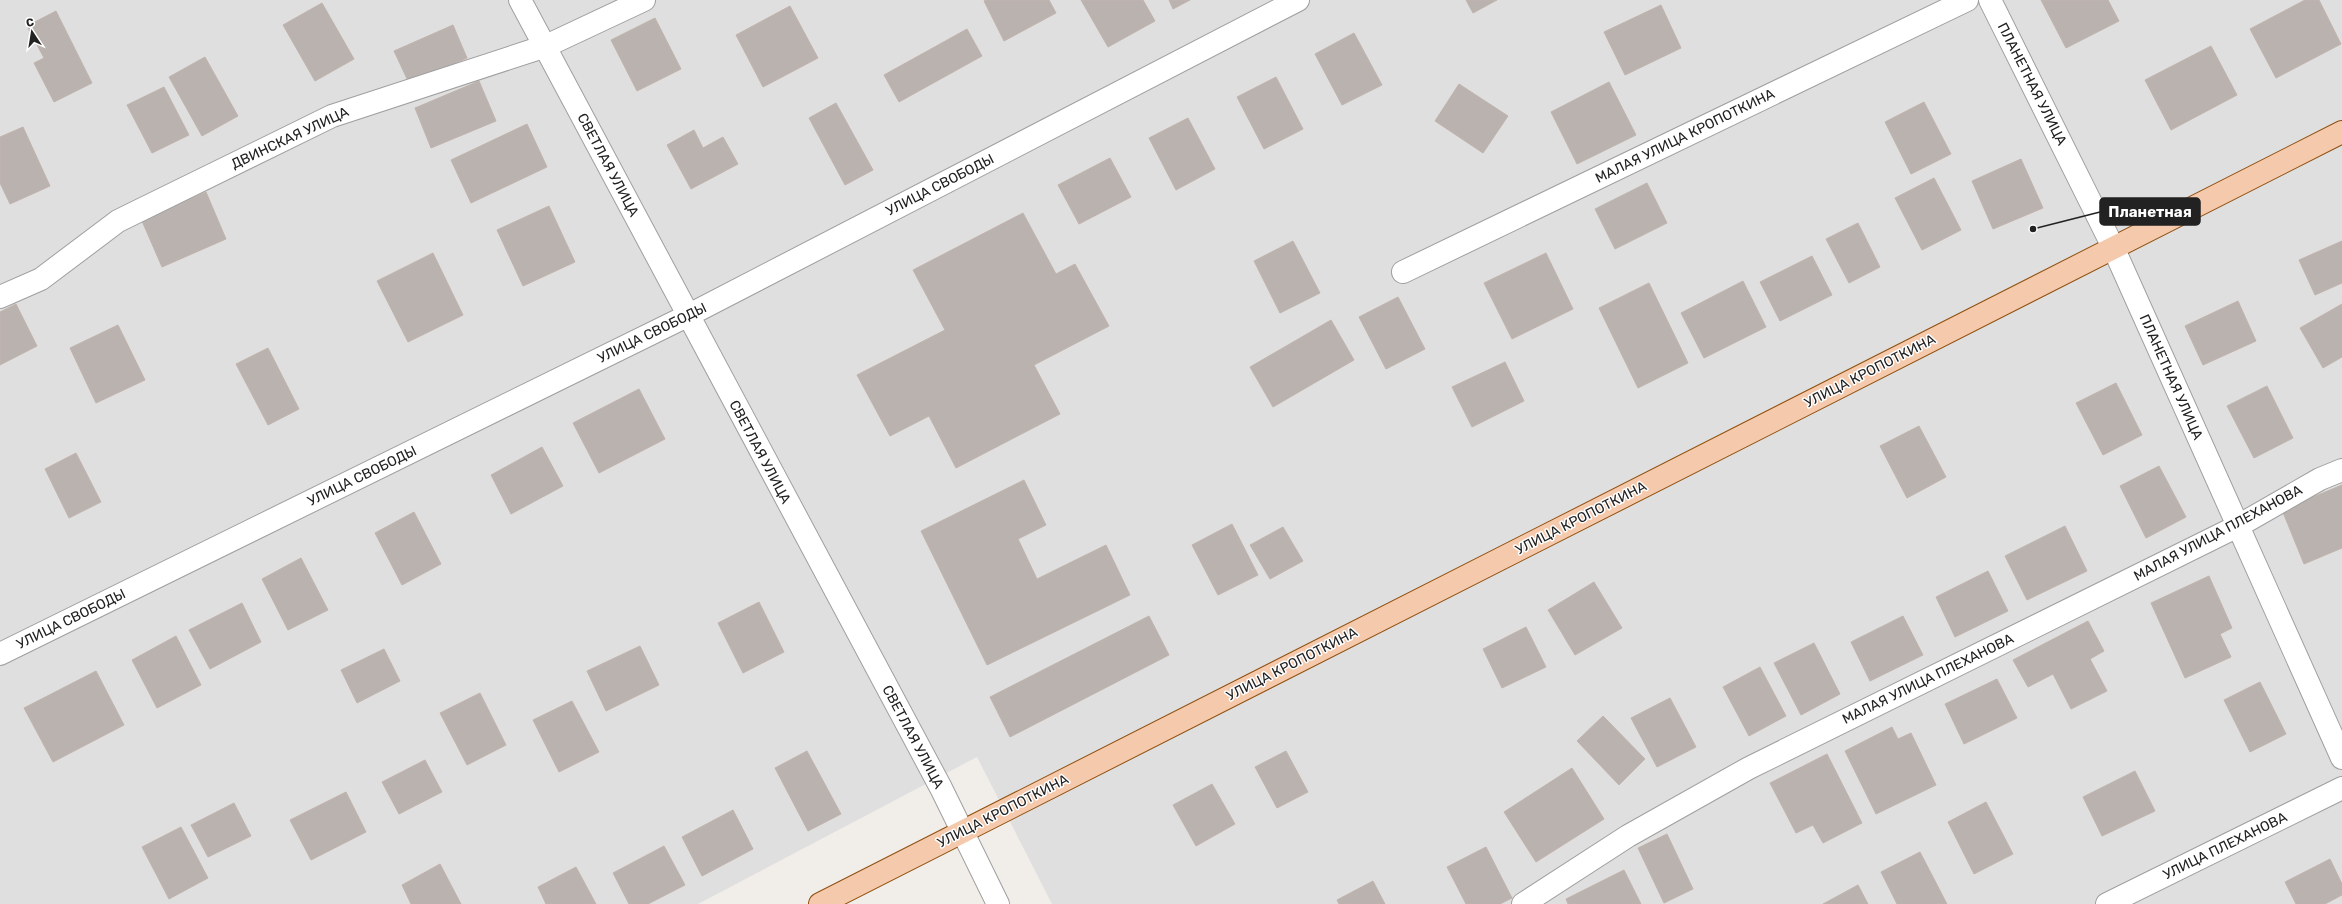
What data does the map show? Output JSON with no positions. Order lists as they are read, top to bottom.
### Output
{
  "streets": {
    "main road": ["УЛИЦА КРОПОТКИНА"],
    "street": [
      "ПЛАНЕТНАЯ УЛИЦА",
      "МАЛАЯ УЛИЦА КРОПОТКИНА",
      "ДВИНСКАЯ УЛИЦА",
      "СВЕТЛАЯ УЛИЦА",
      "УЛИЦА СВОБОДЫ",
      "МАЛАЯ УЛИЦА ПЛЕХАНОВА",
      "УЛИЦА ПЛЕХАНОВА"
    ]
  },
  "crossings": [
    ["ПЛАНЕТНАЯ УЛИЦА", "УЛИЦА КРОПОТКИНА"],
    ["ПЛАНЕТНАЯ УЛИЦА", "МАЛАЯ УЛИЦА ПЛЕХАНОВА"],
    ["ДВИНСКАЯ УЛИЦА", "СВЕТЛАЯ УЛИЦА"],
    ["СВЕТЛАЯ УЛИЦА", "УЛИЦА СВОБОДЫ"],
    ["СВЕТЛАЯ УЛИЦА", "УЛИЦА КРОПОТКИНА"]
  ],
  "places": ["Планетная"],
  "north": "top"
}
